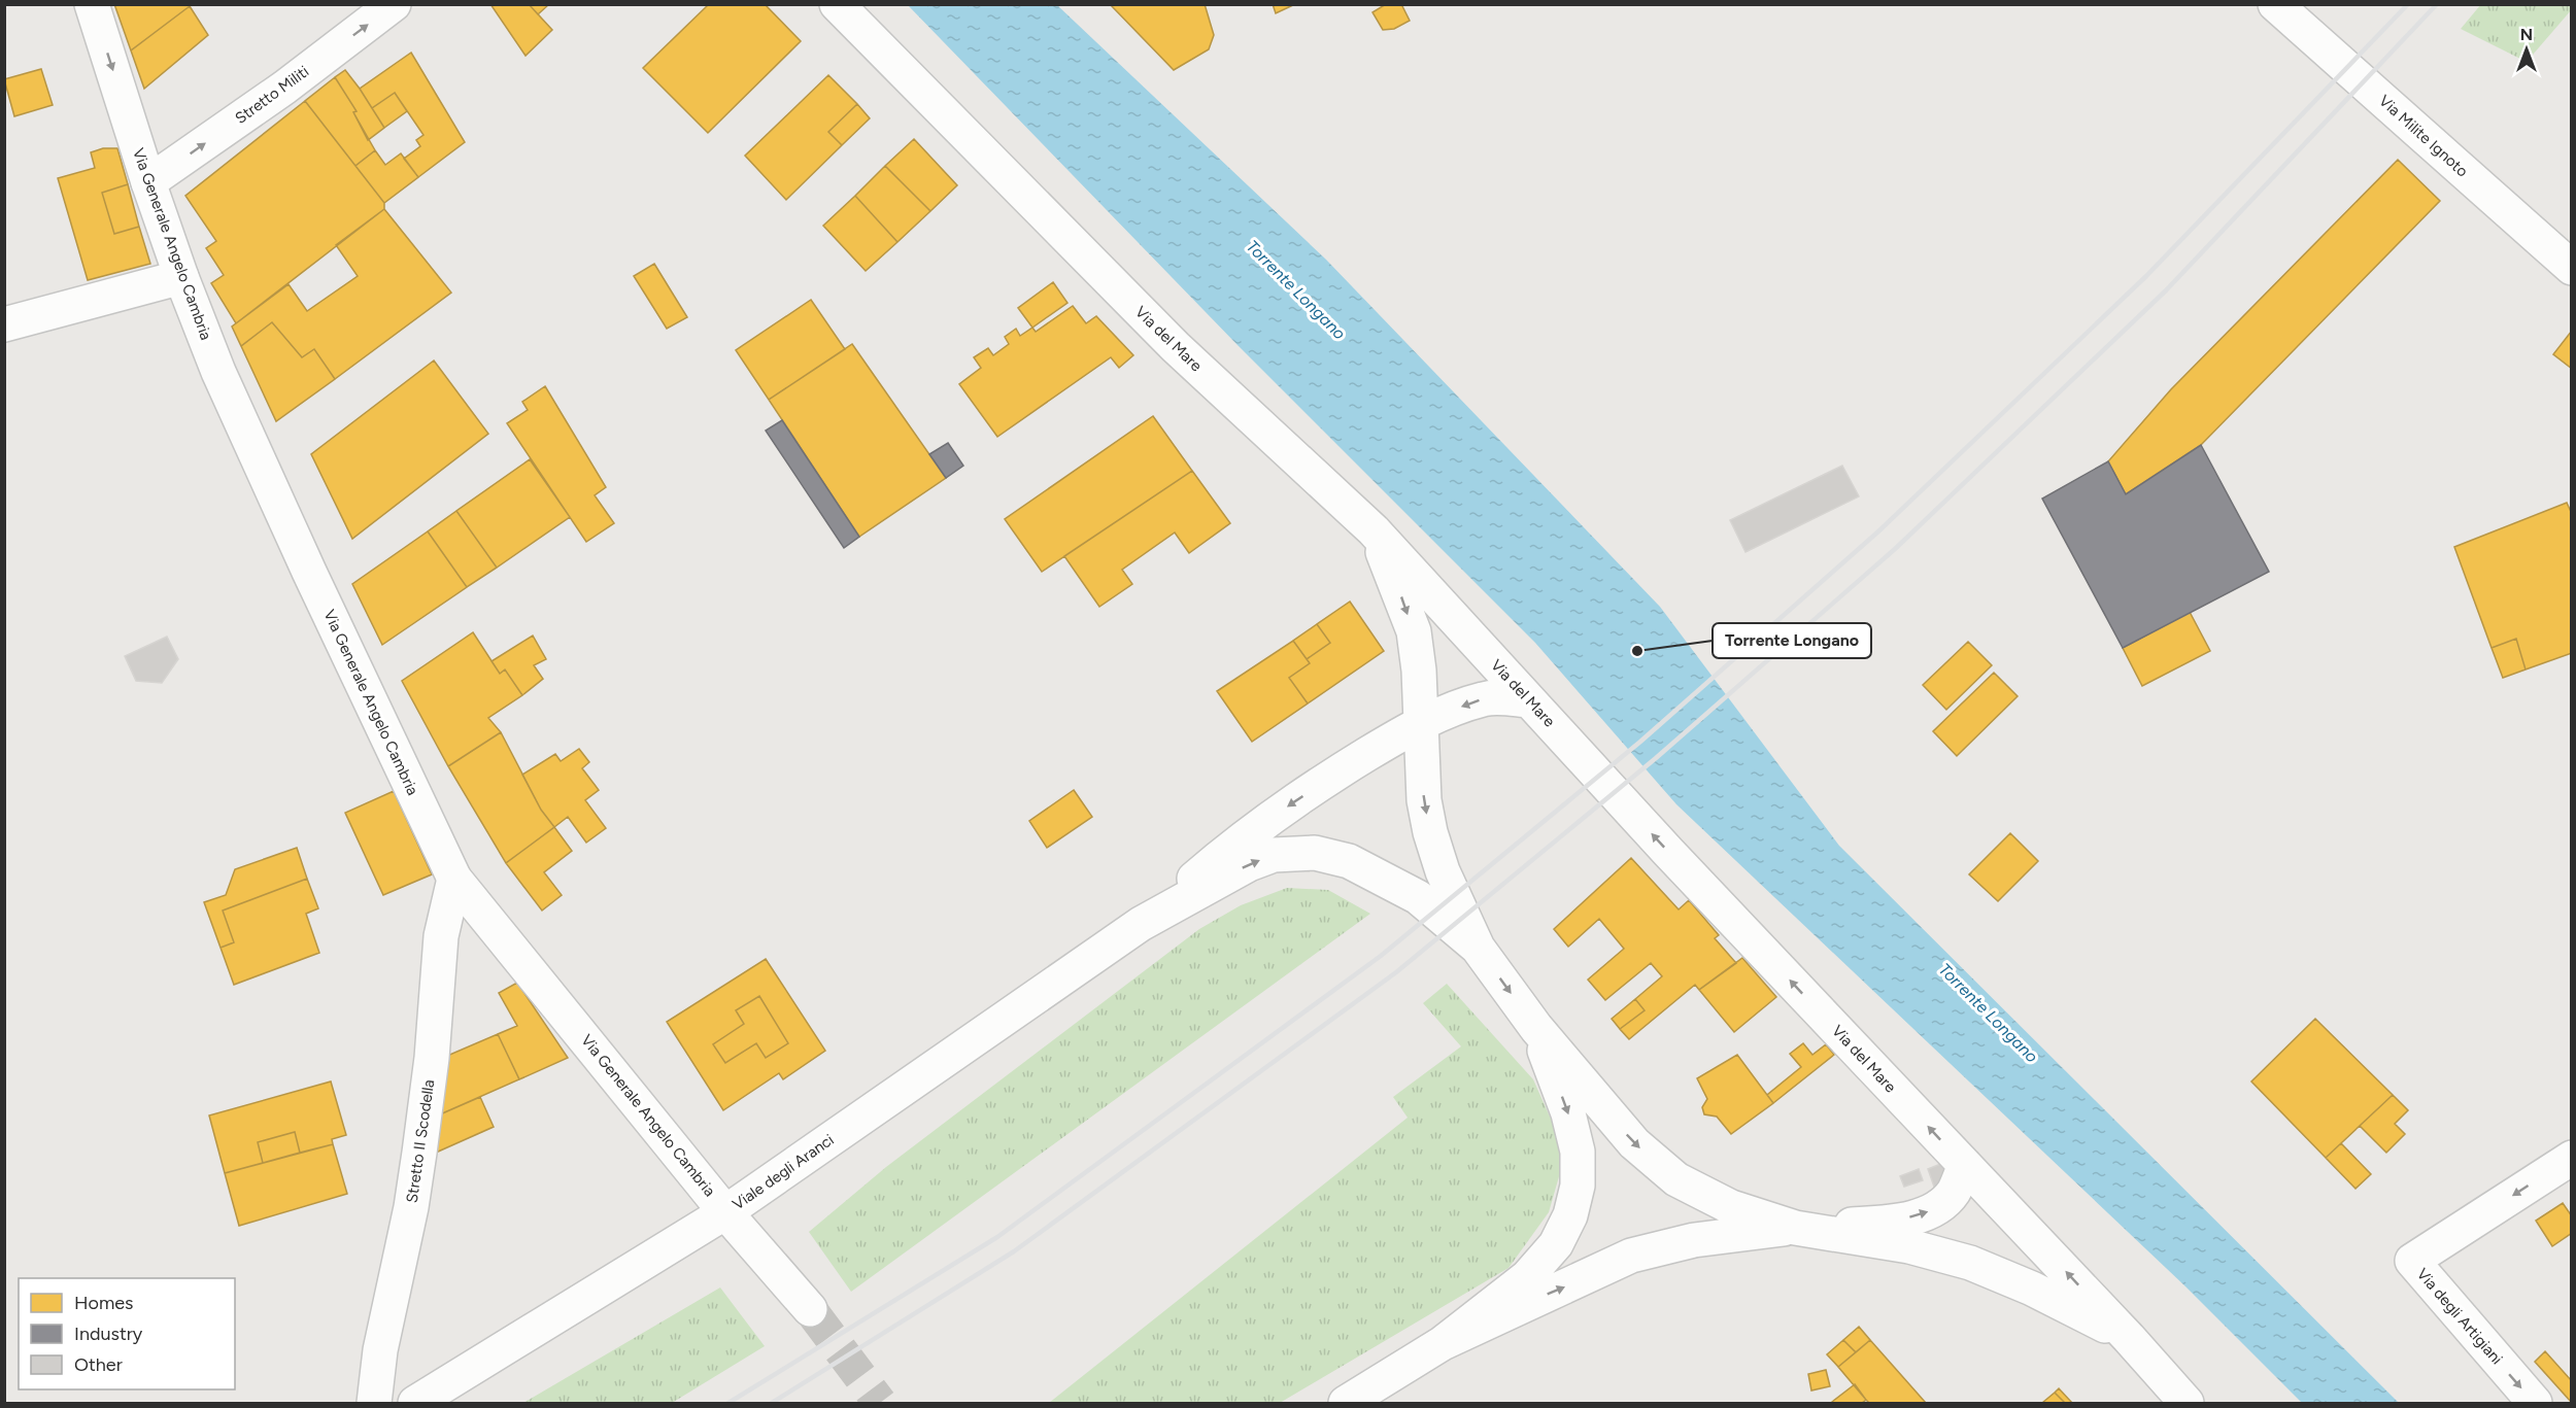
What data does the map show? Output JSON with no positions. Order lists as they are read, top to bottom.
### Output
{
  "streets": {
    "street": [
      "Stretto Militi",
      "Via Milite Ignoto",
      "Via Generale Angelo Cambria",
      "Via del Mare",
      "Stretto II Scodella",
      "Viale degli Aranci",
      "Via degli Artigiani"
    ]
  },
  "crossings": [
    ["Stretto Militi", "Via Generale Angelo Cambria"],
    ["Via Generale Angelo Cambria", "Stretto II Scodella"],
    ["Via Generale Angelo Cambria", "Viale degli Aranci"]
  ],
  "one_way": ["Stretto Militi"],
  "water": ["Torrente Longano"],
  "places": ["Torrente Longano"],
  "legend": ["Homes", "Industry", "Other"],
  "north": "top"
}
